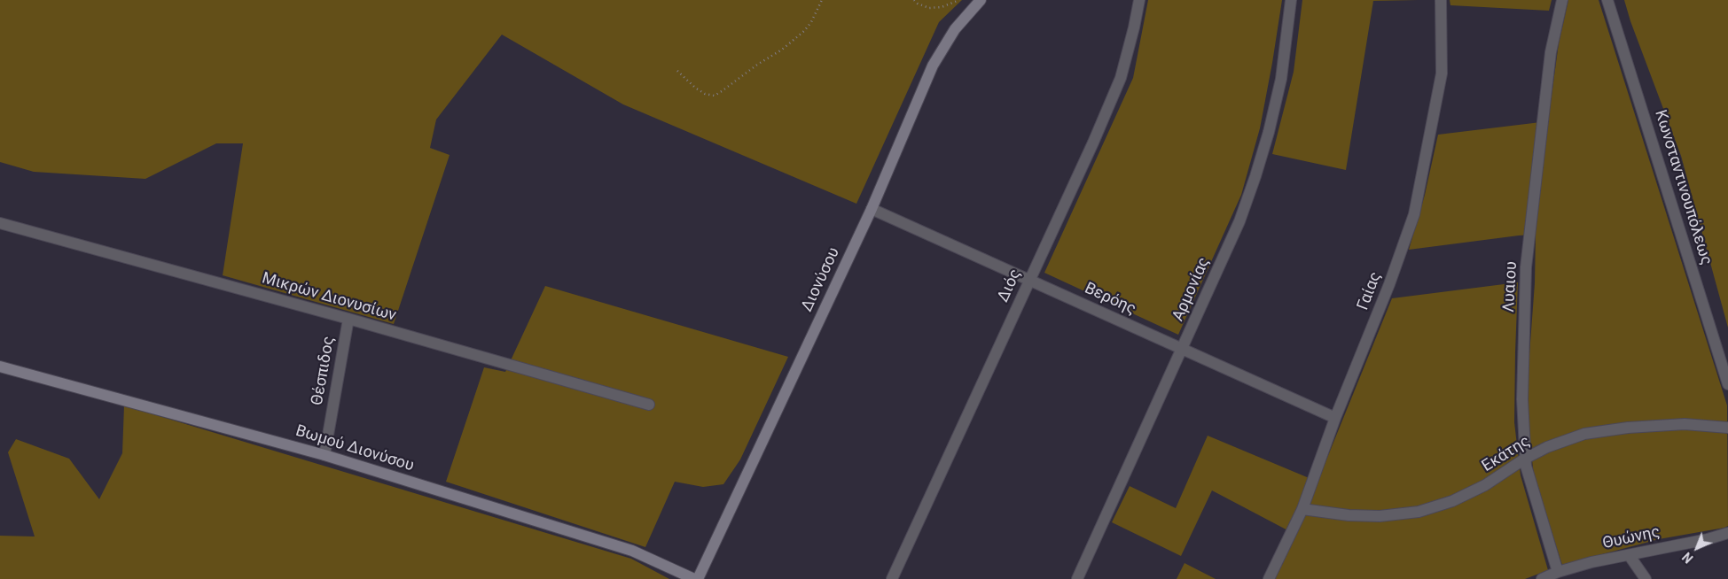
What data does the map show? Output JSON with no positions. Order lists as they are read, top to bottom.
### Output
{
  "streets": {
    "street": [
      "Κωνσταντινουπόλεως",
      "Διονύσου",
      "Διός",
      "Λυαιου",
      "Αρμονίας",
      "Γαίας",
      "Μικρών Διονυσίων",
      "Βερόης",
      "Θέσπιδος",
      "Βωμού Διονύσου",
      "Εκάτης",
      "Θυώνης"
    ]
  },
  "crossings": [
    ["Διονύσου", "Βερόης"],
    ["Διός", "Βερόης"],
    ["Λυαιου", "Εκάτης"],
    ["Λυαιου", "Θυώνης"],
    ["Αρμονίας", "Βερόης"],
    ["Γαίας", "Βερόης"],
    ["Γαίας", "Εκάτης"],
    ["Μικρών Διονυσίων", "Θέσπιδος"],
    ["Θέσπιδος", "Βωμού Διονύσου"]
  ],
  "north": "bottom left"
}
